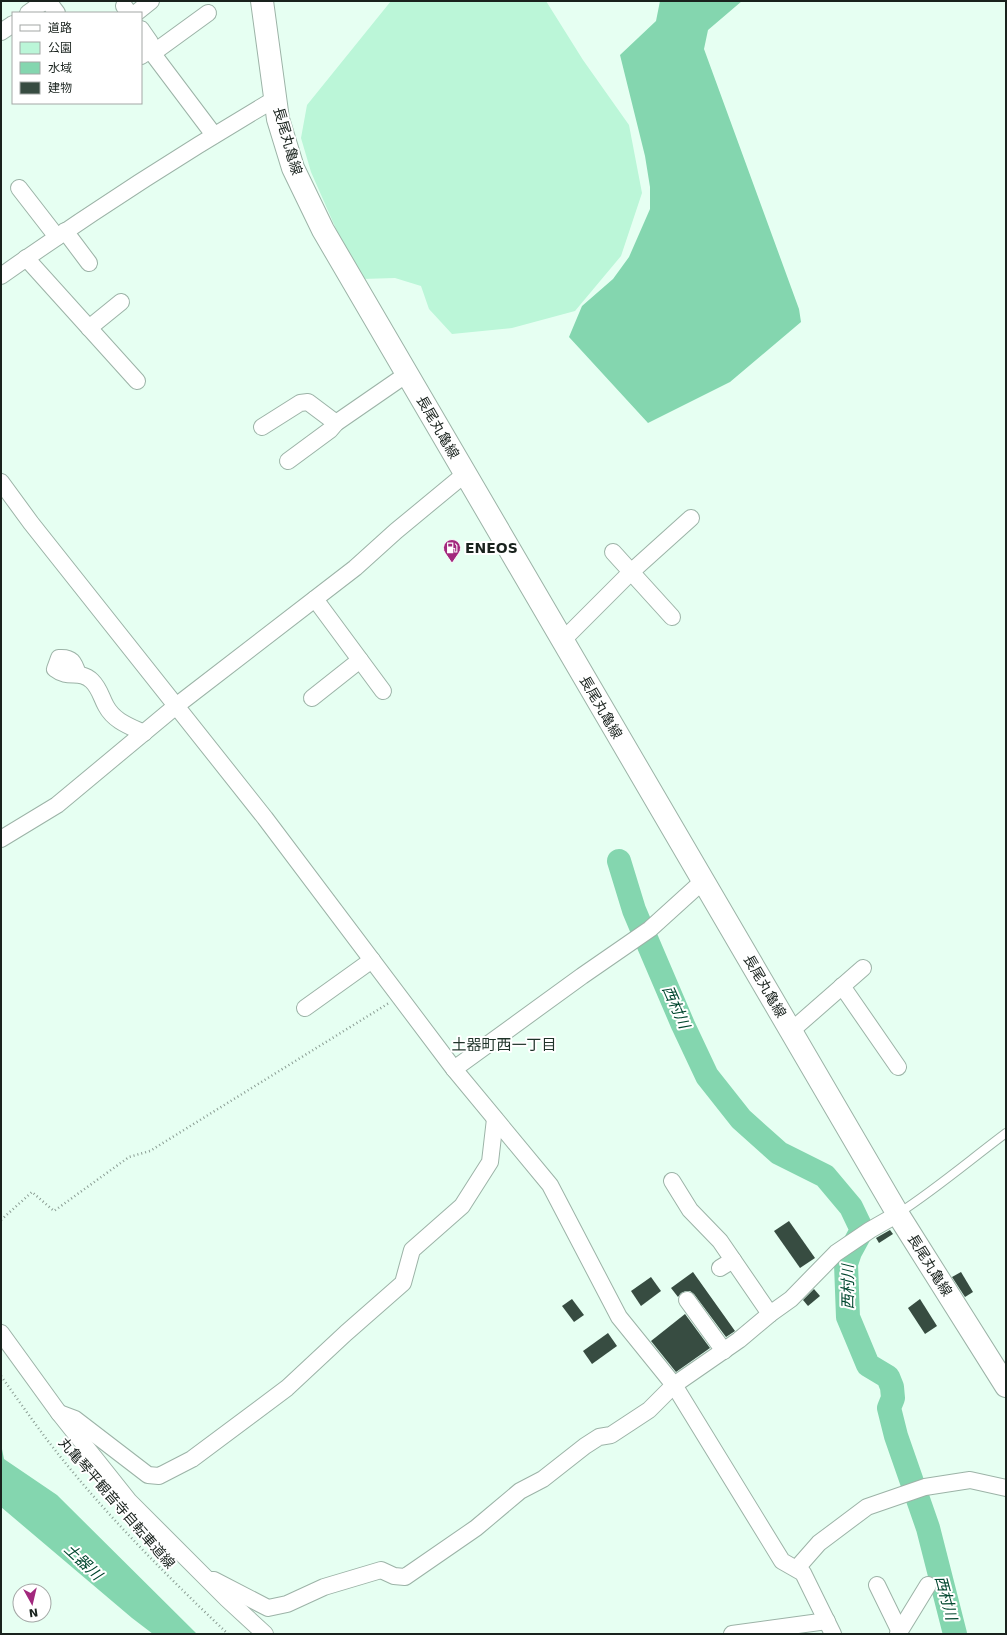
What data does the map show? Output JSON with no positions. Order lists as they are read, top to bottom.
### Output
{
  "streets": {
    "main road": ["長尾丸亀線"],
    "path": ["丸亀琴平観音寺自転車道線"]
  },
  "districts": ["土器町西一丁目"],
  "water": ["西村川", "土器川"],
  "places": {
    "fuel station": ["ENEOS"]
  },
  "legend": [
    "道路",
    "公園",
    "水域",
    "建物"
  ],
  "north": "bottom"
}
